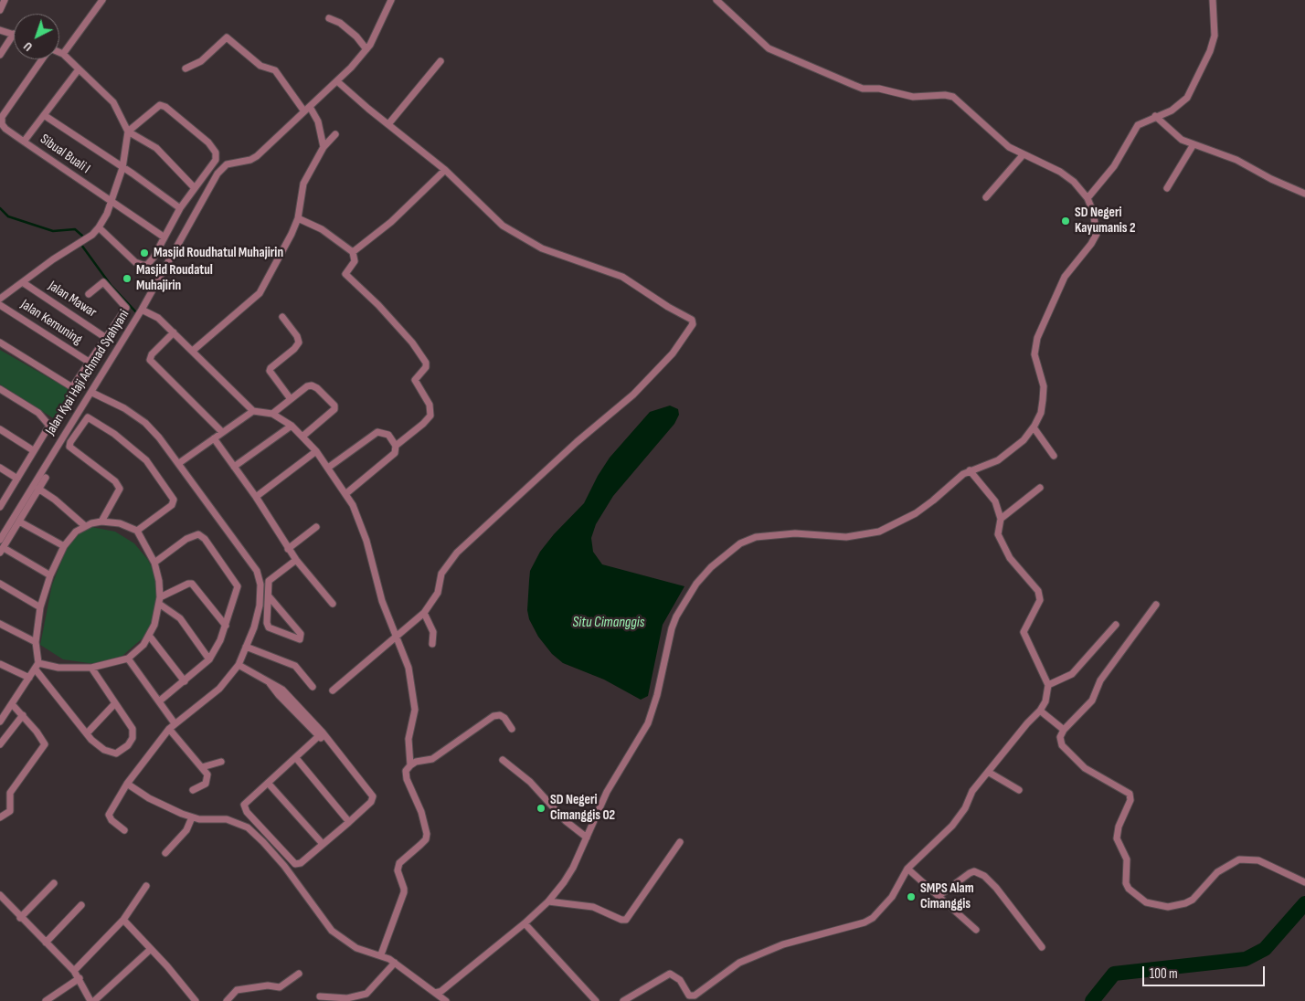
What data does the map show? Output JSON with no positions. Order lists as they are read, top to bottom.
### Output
{
  "streets": {
    "street": [
      "Sibual Buali I",
      "Jalan Mawar",
      "Jalan Kemuning",
      "Jalan Kyai Haji Achmad Syahyani"
    ]
  },
  "water": ["Situ Cimanggis"],
  "places": [
    "SD Negeri Kayumanis 2",
    "Masjid Roudhatul Muhajirin",
    "Masjid Roudatul Muhajirin",
    "SD Negeri Cimanggis 02",
    "SMPS Alam Cimanggis"
  ],
  "scale_bar": "100 m",
  "north": "bottom left"
}
